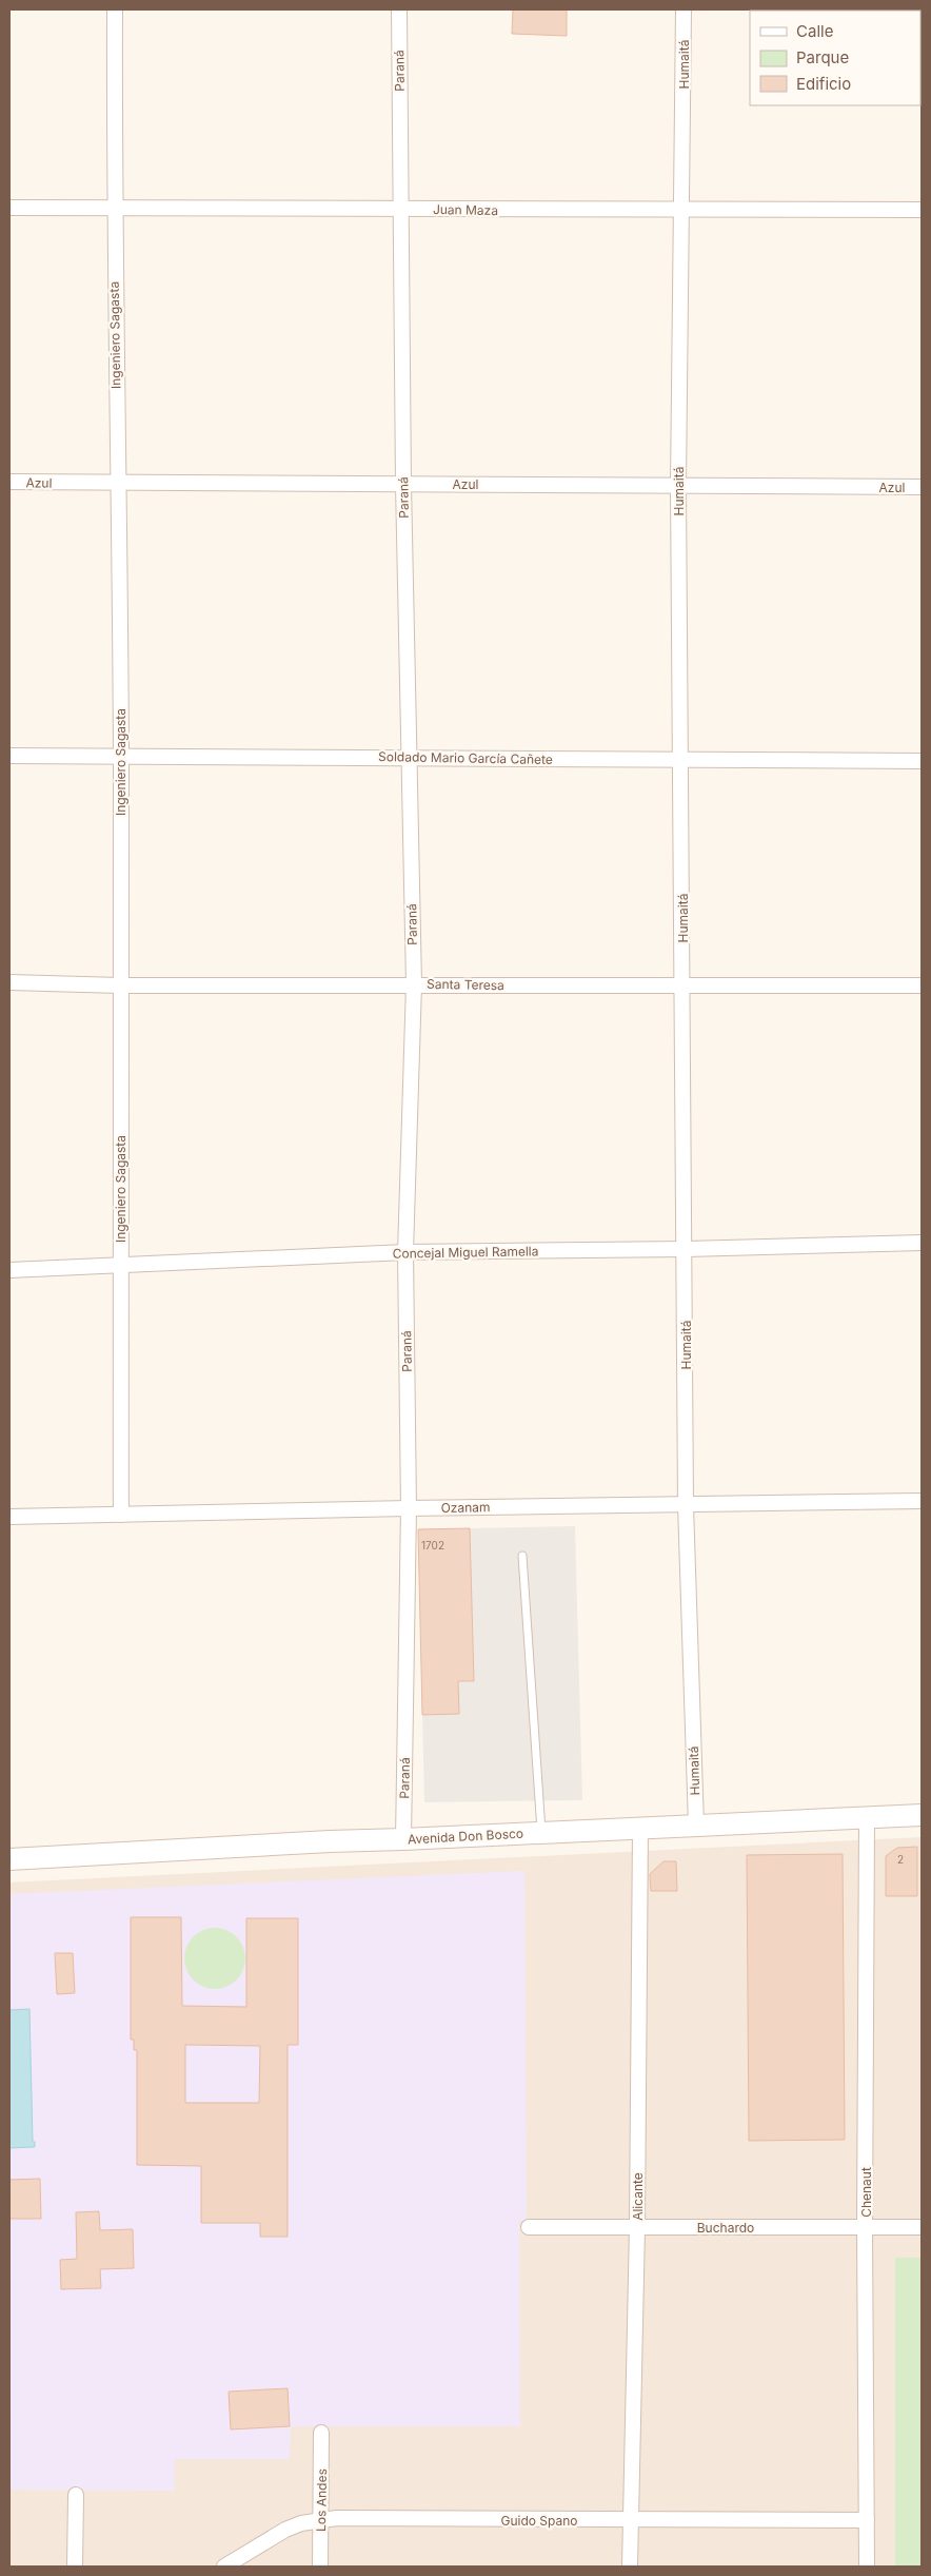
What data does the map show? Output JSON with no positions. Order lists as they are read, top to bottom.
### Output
{
  "streets": {
    "main road": ["Avenida Don Bosco"],
    "street": [
      "Humaitá",
      "Paraná",
      "Juan Maza",
      "Ingeniero Sagasta",
      "Azul",
      "Soldado Mario García Cañete",
      "Santa Teresa",
      "Concejal Miguel Ramella",
      "Ozanam",
      "Chenaut",
      "Alicante",
      "Buchardo",
      "Los Andes",
      "Guido Spano"
    ]
  },
  "crossings": [
    ["Humaitá", "Juan Maza"],
    ["Humaitá", "Azul"],
    ["Humaitá", "Soldado Mario García Cañete"],
    ["Humaitá", "Santa Teresa"],
    ["Humaitá", "Concejal Miguel Ramella"],
    ["Humaitá", "Ozanam"],
    ["Humaitá", "Avenida Don Bosco"],
    ["Paraná", "Juan Maza"],
    ["Paraná", "Azul"],
    ["Paraná", "Soldado Mario García Cañete"],
    ["Paraná", "Santa Teresa"],
    ["Paraná", "Concejal Miguel Ramella"],
    ["Paraná", "Ozanam"],
    ["Paraná", "Avenida Don Bosco"],
    ["Juan Maza", "Ingeniero Sagasta"],
    ["Ingeniero Sagasta", "Azul"],
    ["Ingeniero Sagasta", "Soldado Mario García Cañete"],
    ["Ingeniero Sagasta", "Santa Teresa"],
    ["Ingeniero Sagasta", "Concejal Miguel Ramella"],
    ["Ingeniero Sagasta", "Ozanam"],
    ["Avenida Don Bosco", "Chenaut"],
    ["Avenida Don Bosco", "Alicante"],
    ["Chenaut", "Buchardo"],
    ["Chenaut", "Guido Spano"],
    ["Alicante", "Buchardo"],
    ["Alicante", "Guido Spano"],
    ["Los Andes", "Guido Spano"]
  ],
  "house_numbers": ["1702", "2"],
  "legend": ["Calle", "Parque", "Edificio"]
}
